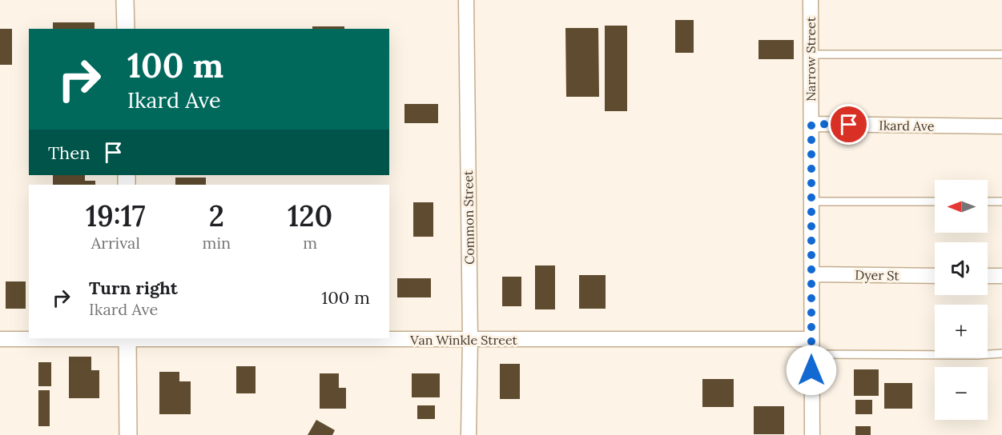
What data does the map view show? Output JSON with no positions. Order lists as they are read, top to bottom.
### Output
{
  "streets": {
    "street": [
      "Narrow Street",
      "Ikard Ave",
      "Common Street",
      "Dyer St",
      "Van Winkle Street"
    ]
  },
  "crossings": [
    ["Narrow Street", "Ikard Ave"],
    ["Narrow Street", "Dyer St"],
    ["Narrow Street", "Van Winkle Street"],
    ["Common Street", "Van Winkle Street"]
  ],
  "north": "left",
  "page": {
    "turn": ["100 m", "Ikard Ave"],
    "then": "Then",
    "map_buttons": ["+", "−"],
    "eta": [
      "19:17",
      "Arrival",
      "2",
      "min",
      "120",
      "m"
    ],
    "list": [
      {
        "name": "Turn right",
        "note": "Ikard Ave",
        "value": "100 m"
      }
    ]
  }
}
